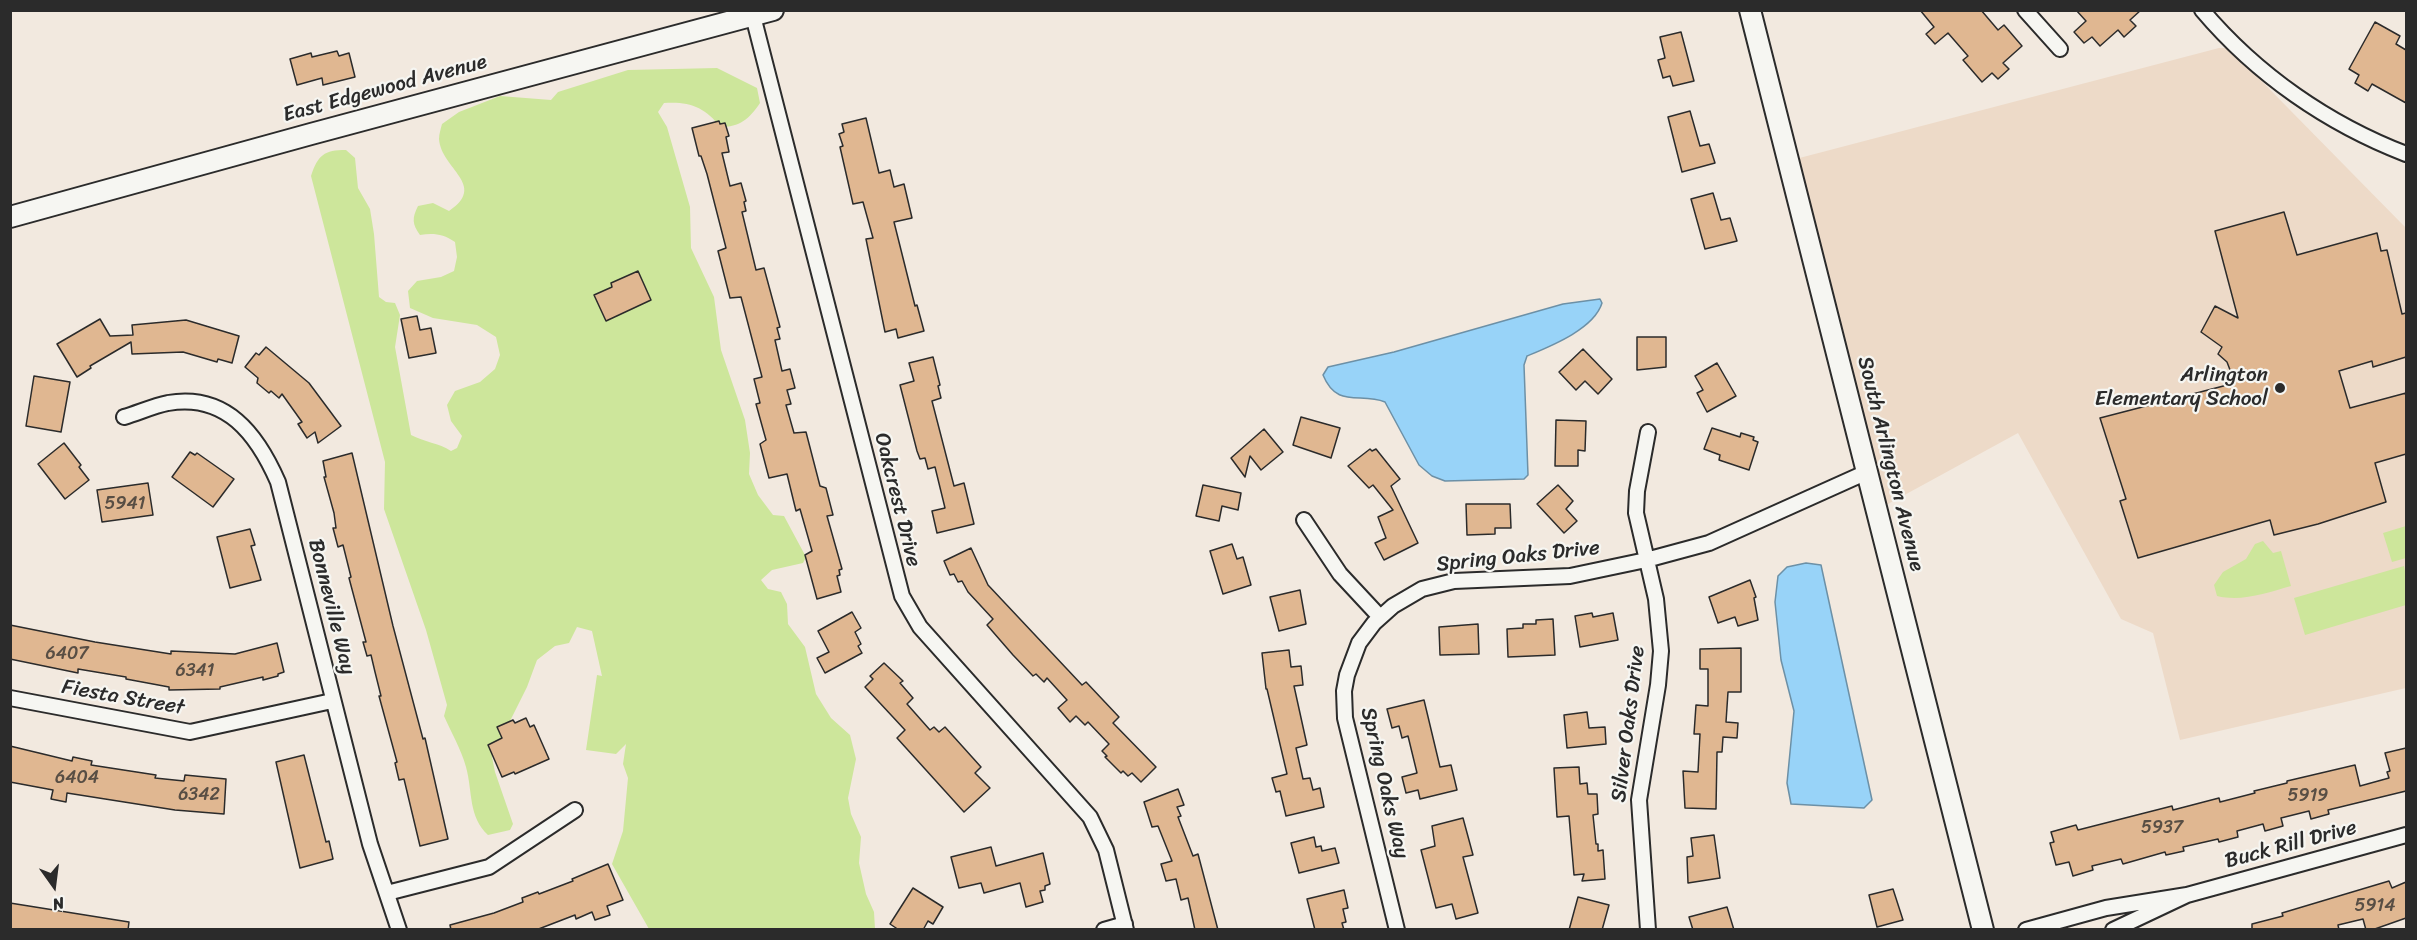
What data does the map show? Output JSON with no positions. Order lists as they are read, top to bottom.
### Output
{
  "streets": {
    "main road": ["East Edgewood Avenue", "South Arlington Avenue"],
    "street": [
      "Oakcrest Drive",
      "Spring Oaks Drive",
      "Bonneville Way",
      "Fiesta Street",
      "Silver Oaks Drive",
      "Spring Oaks Way",
      "Buck Rill Drive"
    ]
  },
  "crossings": [
    ["East Edgewood Avenue", "Oakcrest Drive"],
    ["South Arlington Avenue", "Spring Oaks Drive"],
    ["Spring Oaks Drive", "Silver Oaks Drive"],
    ["Spring Oaks Drive", "Spring Oaks Way"],
    ["Bonneville Way", "Fiesta Street"]
  ],
  "places": ["Arlington Elementary School"],
  "house_numbers": [
    "5941",
    "6407",
    "6341",
    "6404",
    "6342",
    "5919",
    "5937",
    "5914"
  ],
  "north": "bottom"
}
